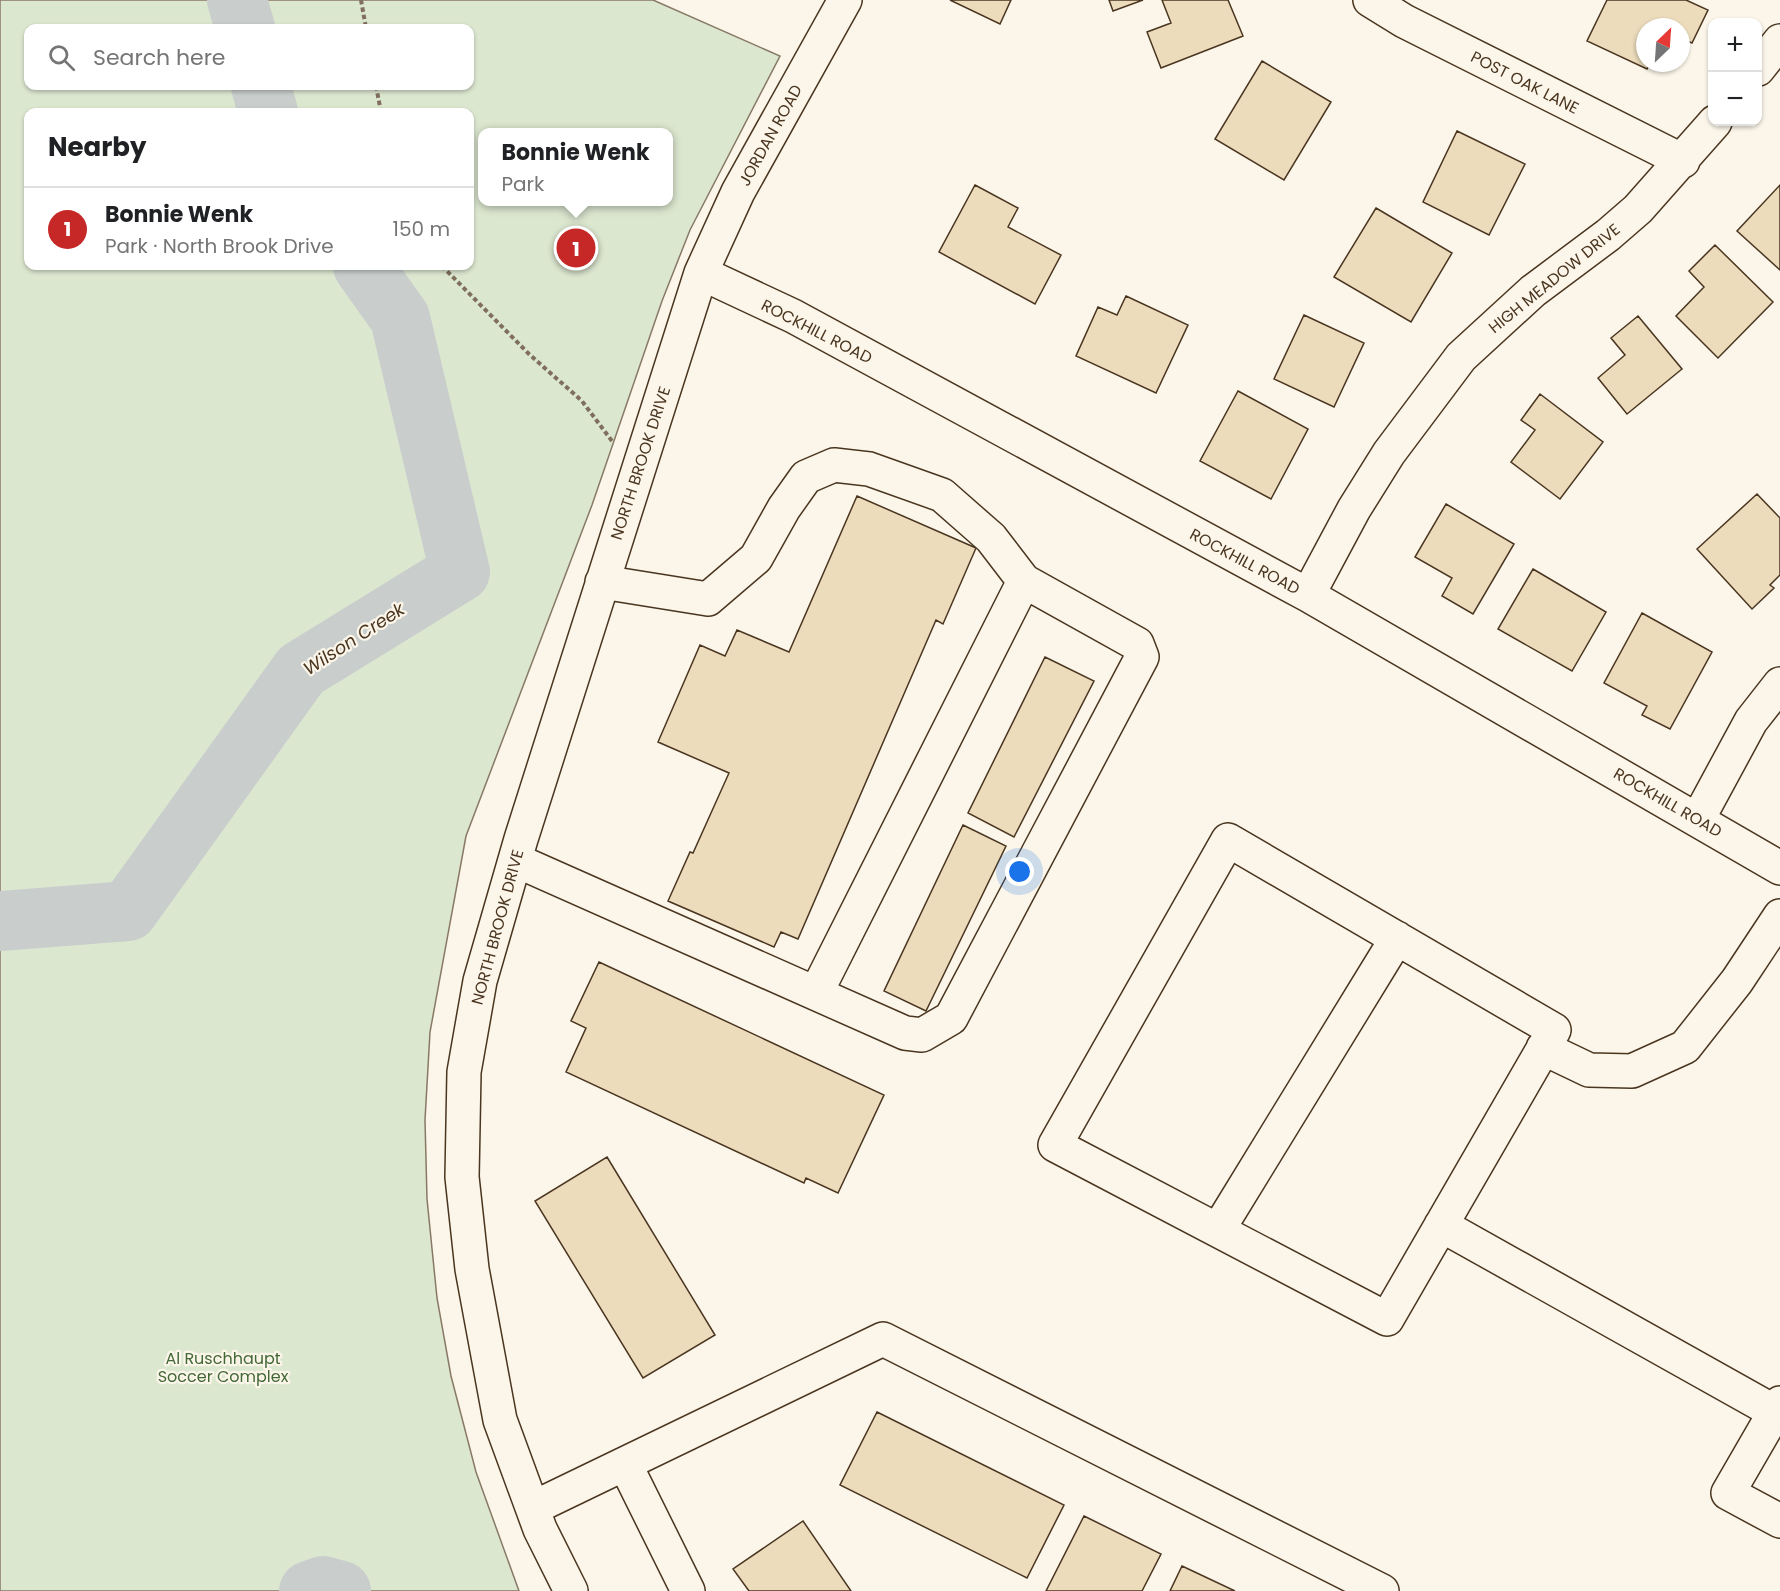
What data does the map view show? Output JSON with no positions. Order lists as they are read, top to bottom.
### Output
{
  "streets": {
    "street": [
      "POST OAK LANE",
      "JORDAN ROAD",
      "HIGH MEADOW DRIVE",
      "ROCKHILL ROAD",
      "NORTH BROOK DRIVE"
    ]
  },
  "crossings": [
    ["POST OAK LANE", "HIGH MEADOW DRIVE"],
    ["JORDAN ROAD", "ROCKHILL ROAD"],
    ["JORDAN ROAD", "NORTH BROOK DRIVE"],
    ["HIGH MEADOW DRIVE", "ROCKHILL ROAD"],
    ["ROCKHILL ROAD", "NORTH BROOK DRIVE"]
  ],
  "water": ["Wilson Creek"],
  "parks": ["Al Ruschhaupt Soccer Complex"],
  "north": "top right",
  "page": {
    "map_buttons": ["+", "−"],
    "search": "Search here",
    "heading": "Nearby",
    "popup": ["Bonnie Wenk", "Park"],
    "list": [
      {
        "mark": "1",
        "name": "Bonnie Wenk",
        "note": "Park · North Brook Drive",
        "value": "150 m"
      }
    ],
    "pins": "1"
  }
}
